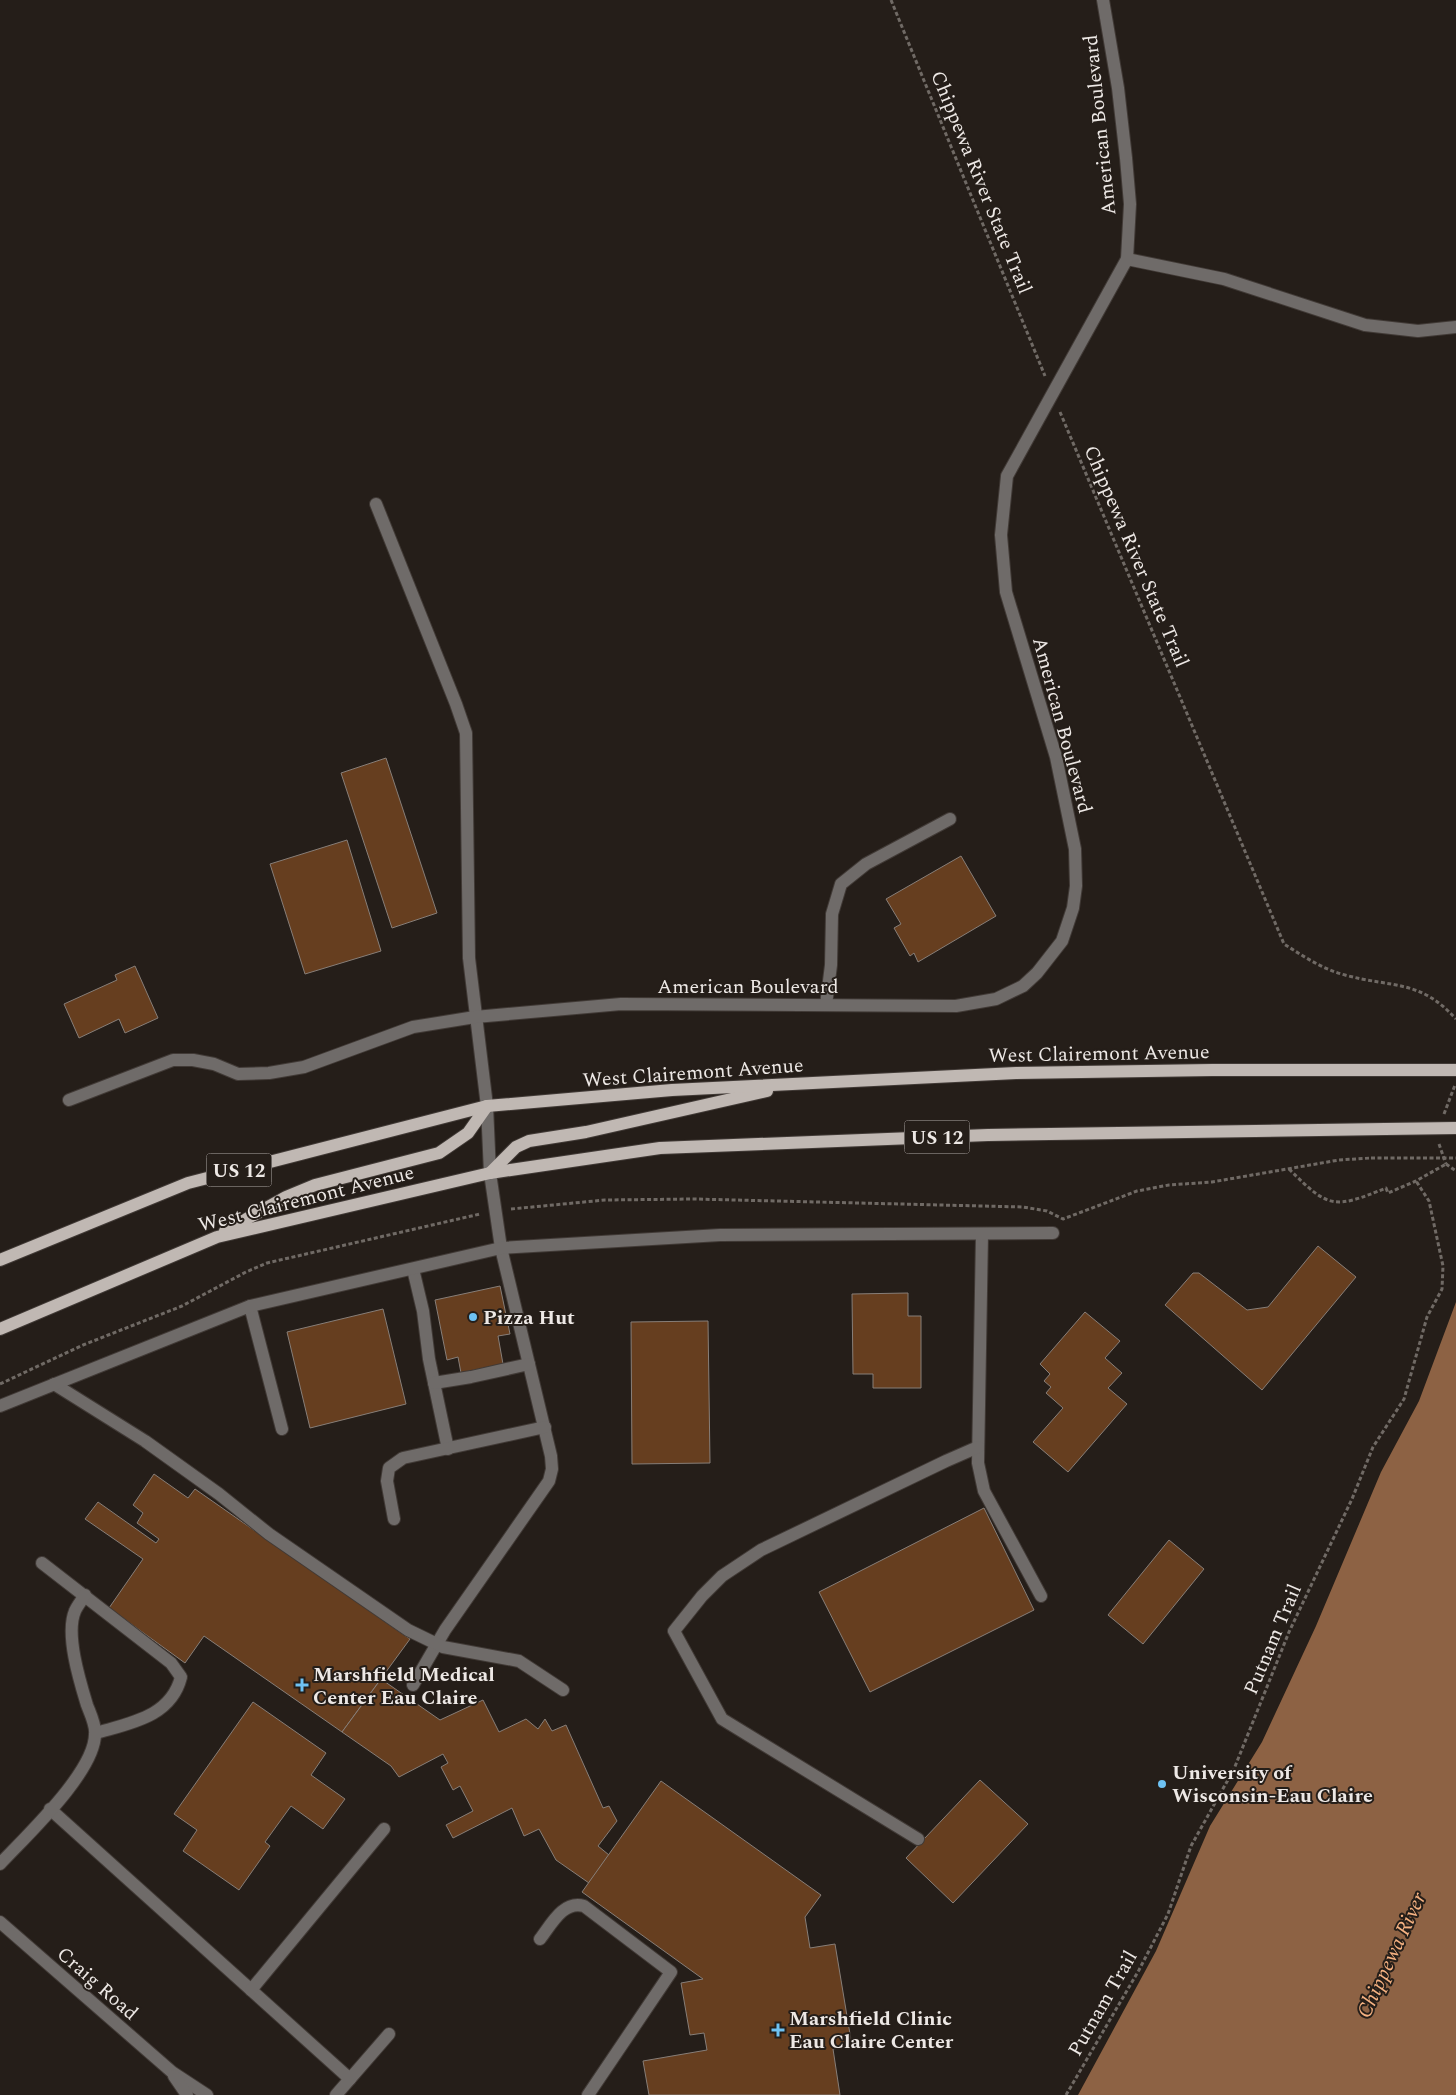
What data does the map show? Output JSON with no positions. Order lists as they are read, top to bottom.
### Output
{
  "streets": {
    "main road": ["West Clairemont Avenue", "US 12"],
    "street": ["American Boulevard", "Craig Road"],
    "path": ["Chippewa River State Trail", "Putnam Trail"]
  },
  "crossings": [
    ["American Boulevard", "Chippewa River State Trail"]
  ],
  "water": ["Chippewa River"],
  "places": {
    "other": ["Pizza Hut", "University of Wisconsin-Eau Claire"],
    "health": ["Marshfield Medical Center Eau Claire", "Marshfield Clinic Eau Claire Center"]
  }
}
